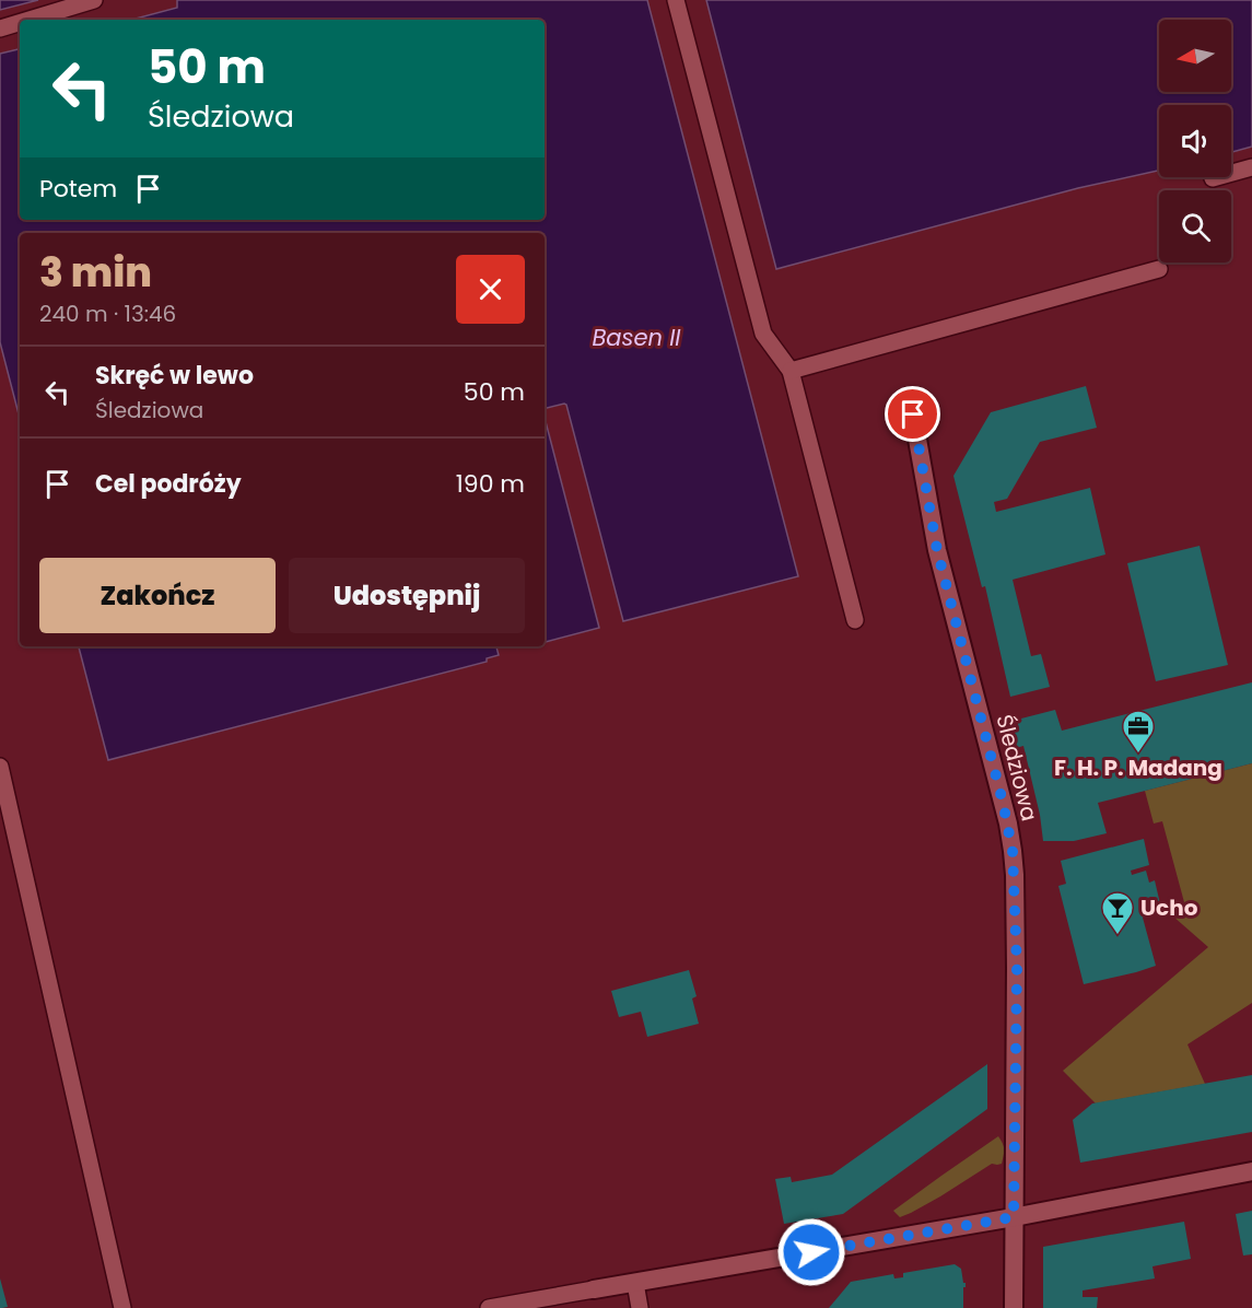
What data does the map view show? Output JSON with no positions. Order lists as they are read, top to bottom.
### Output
{
  "streets": {
    "street": ["Śledziowa"]
  },
  "water": ["Basen II"],
  "places": {
    "office": ["F. H. P. Madang"],
    "bar": ["Ucho"]
  },
  "north": "left",
  "page": {
    "turn": ["50 m", "Śledziowa"],
    "then": "Potem",
    "heading": ["3 min", "240 m · 13:46"],
    "list": [
      {
        "name": "Skręć w lewo",
        "note": "Śledziowa",
        "value": "50 m"
      },
      {
        "name": "Cel podróży",
        "value": "190 m"
      }
    ],
    "buttons": ["Zakończ", "Udostępnij"]
  }
}
